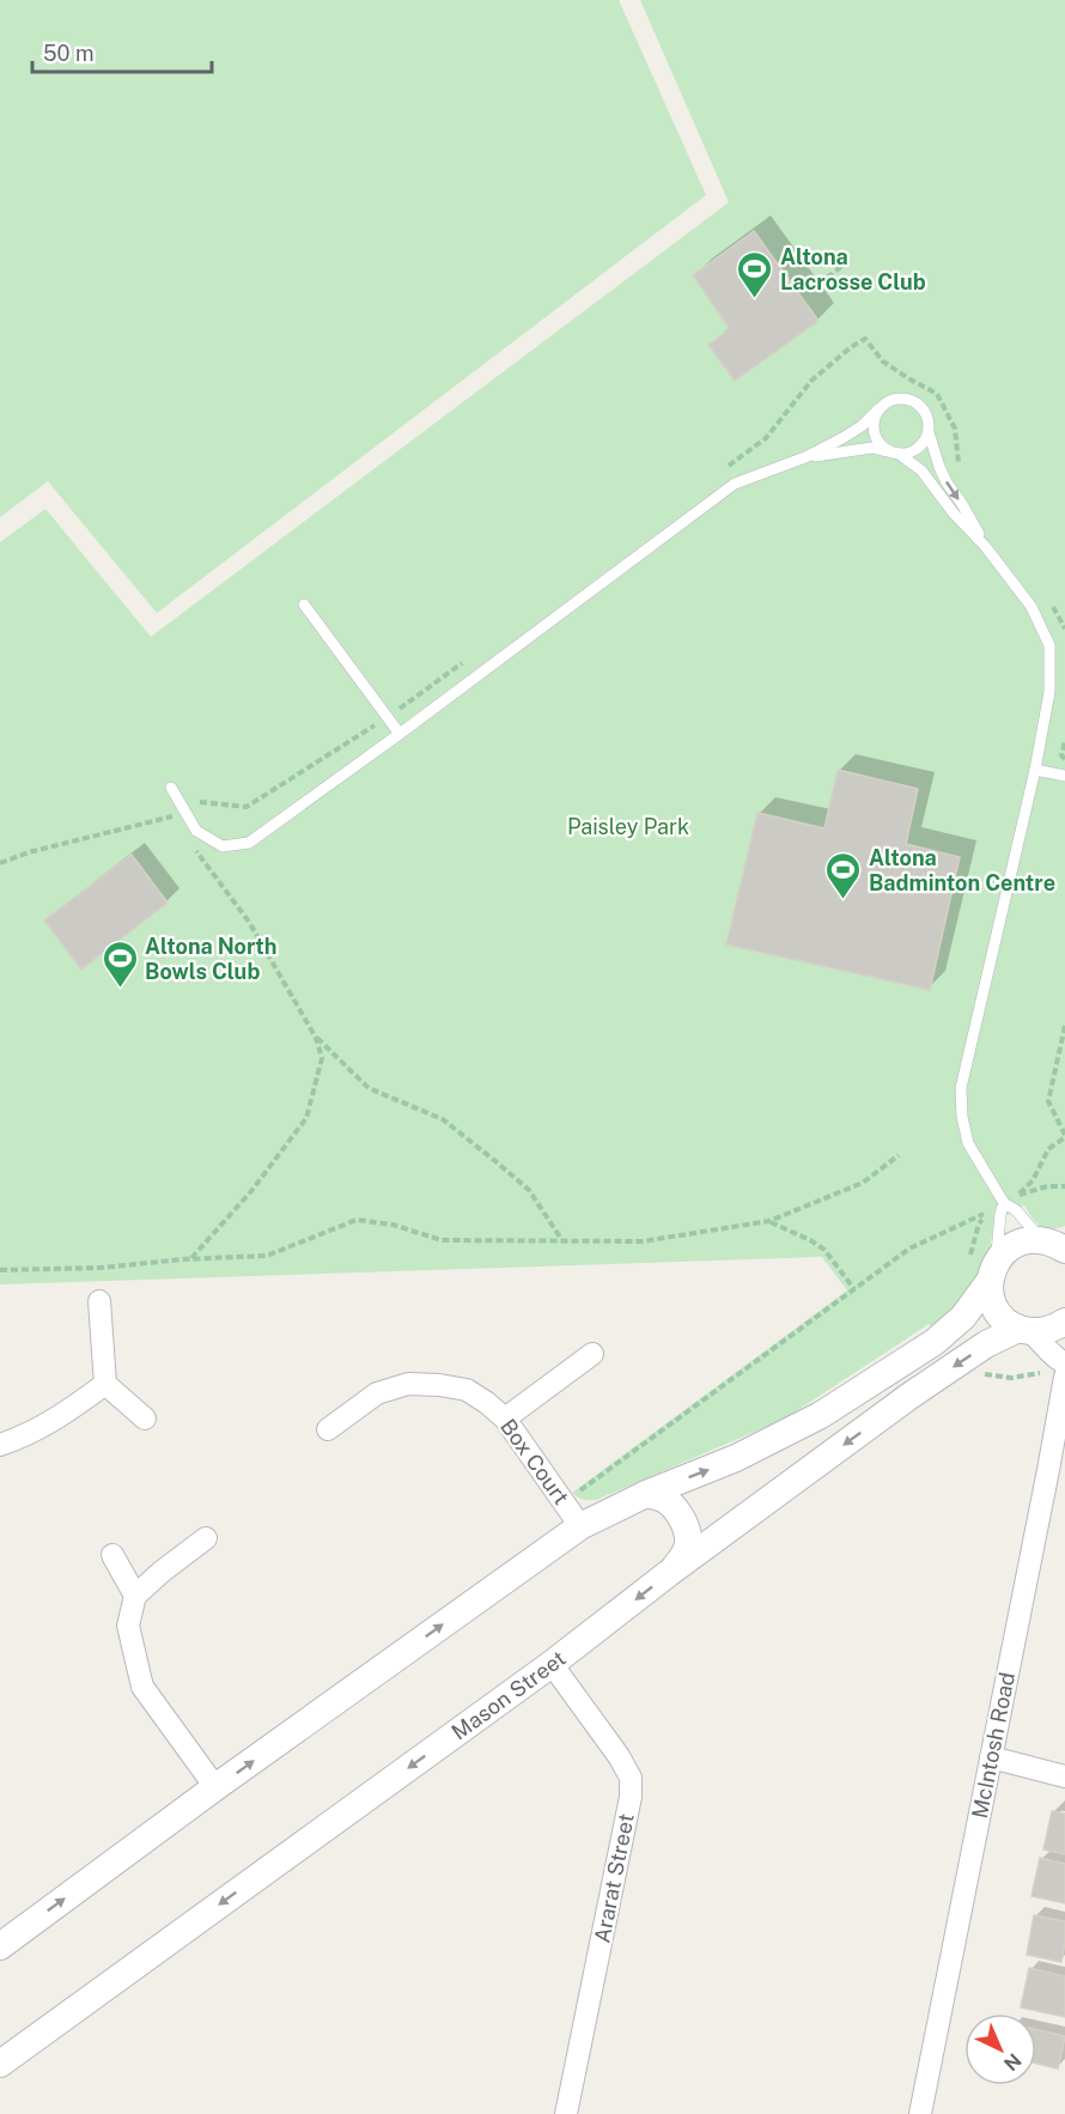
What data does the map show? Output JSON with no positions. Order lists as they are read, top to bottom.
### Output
{
  "streets": {
    "street": [
      "Box Court",
      "Mason Street",
      "McIntosh Road",
      "Ararat Street"
    ]
  },
  "crossings": [
    ["Mason Street", "Ararat Street"]
  ],
  "parks": ["Paisley Park"],
  "places": {
    "sports": ["Altona Lacrosse Club", "Altona Badminton Centre", "Altona North Bowls Club"]
  },
  "scale_bar": "50 m",
  "north": "bottom right"
}
